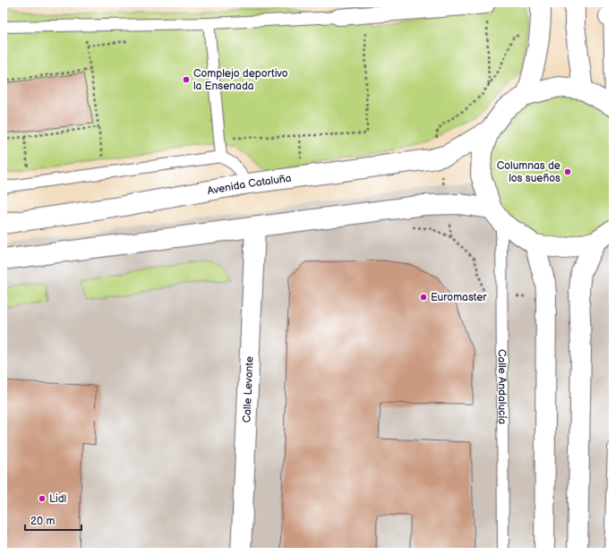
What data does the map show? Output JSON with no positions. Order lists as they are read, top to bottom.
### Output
{
  "streets": {
    "street": ["Avenida Cataluña", "Calle Levante"],
    "lane": ["Calle Andalucía"]
  },
  "places": [
    "Complejo deportivo la Ensenada",
    "Columnas de los sueños",
    "Euromaster",
    "Lidl"
  ],
  "scale_bar": "20 m"
}
